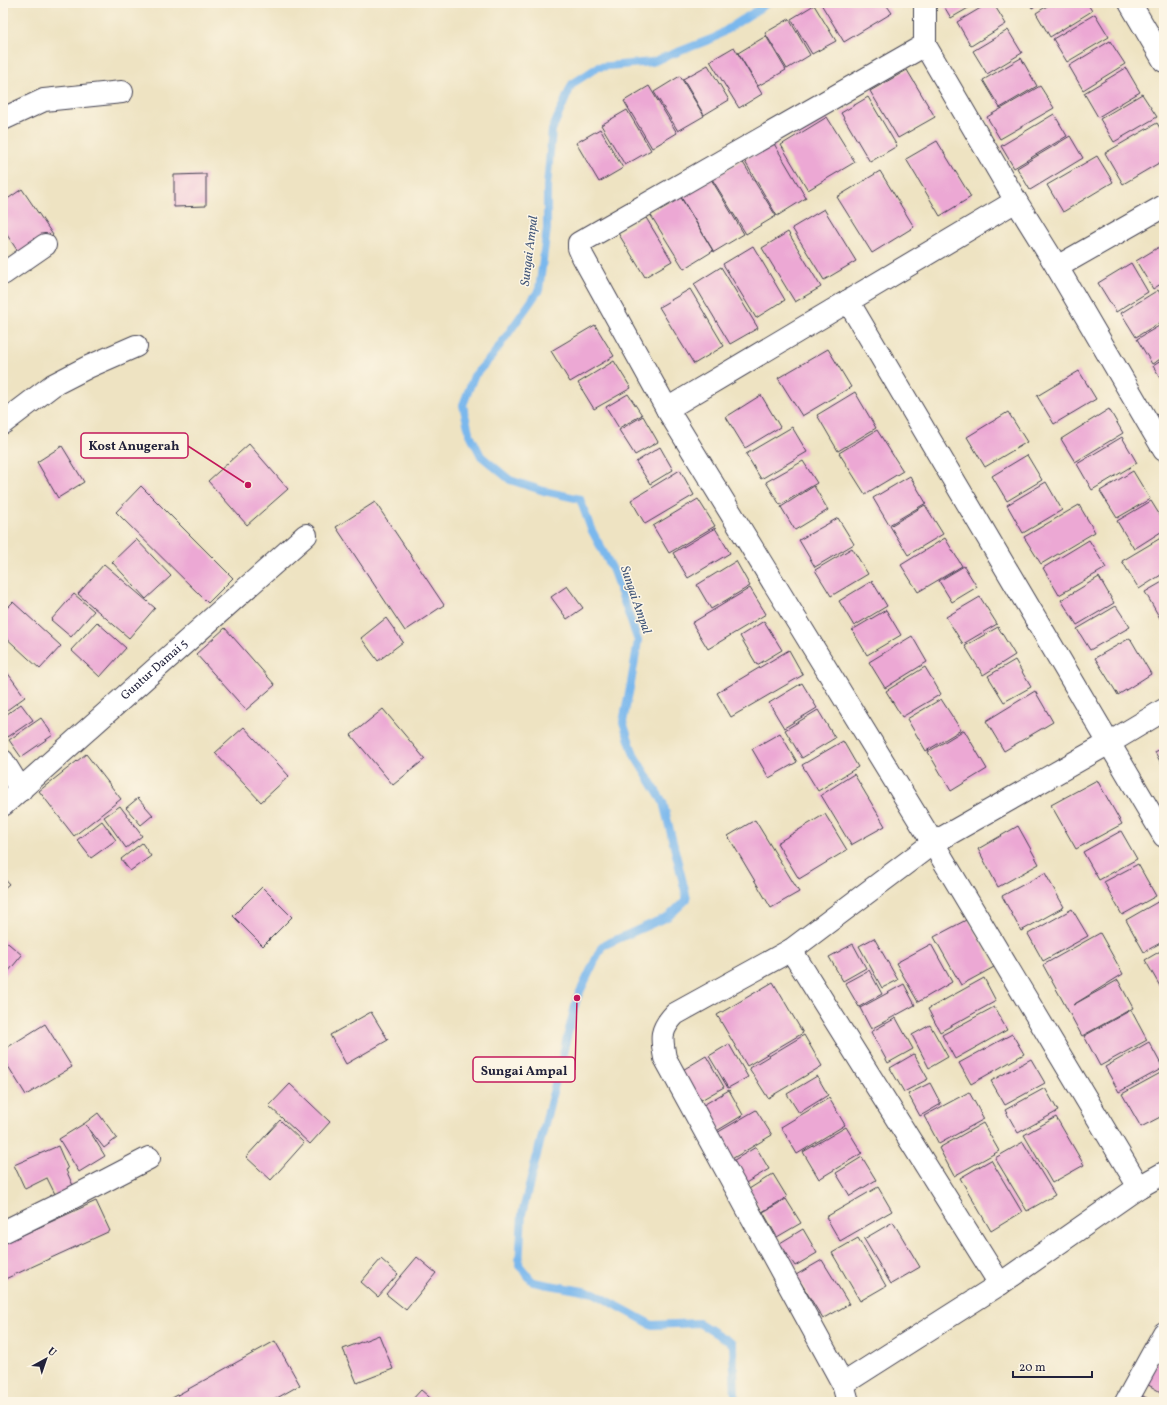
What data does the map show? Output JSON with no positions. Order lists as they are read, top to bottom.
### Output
{
  "streets": {
    "street": ["Guntur Damai 5"]
  },
  "water": ["Sungai Ampal"],
  "places": ["Kost Anugerah", "Sungai Ampal"],
  "scale_bar": "20 m",
  "north": "top right"
}
